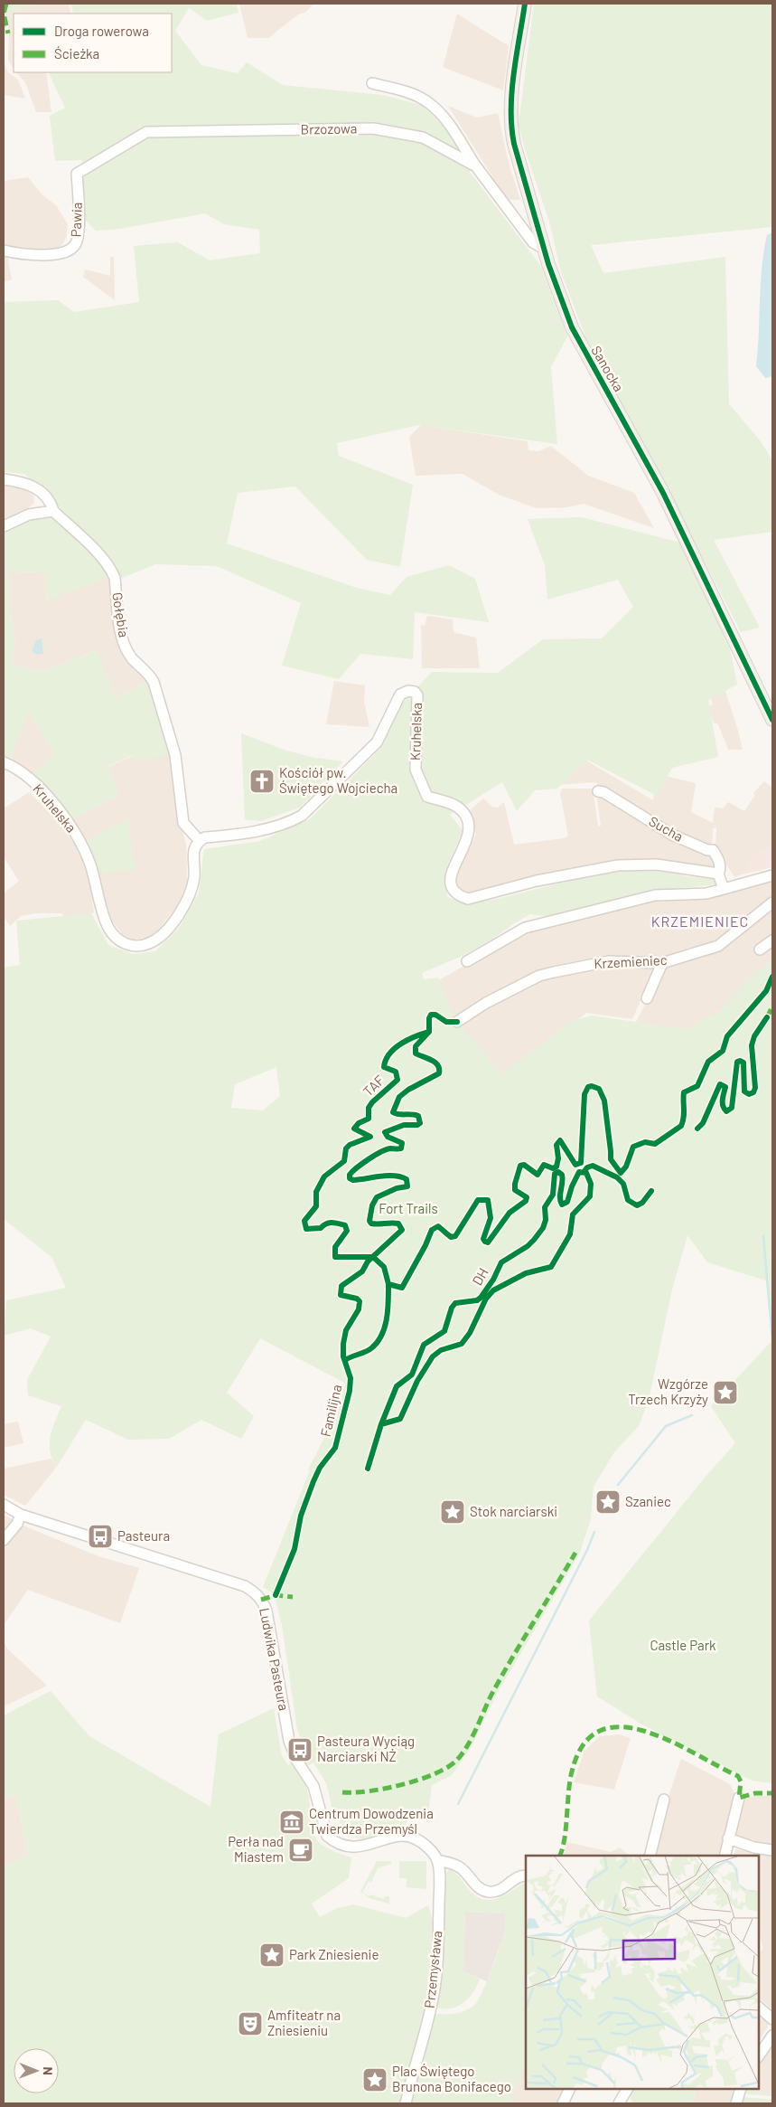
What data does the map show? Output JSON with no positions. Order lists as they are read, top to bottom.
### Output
{
  "streets": {
    "main road": ["Sanocka"],
    "street": [
      "Brzozowa",
      "Pawia",
      "Gołębia",
      "Kruhelska",
      "Sucha",
      "Krzemieniec",
      "Ludwika Pasteura",
      "Przemysława"
    ],
    "cycle path": ["TAF", "DH", "Familijna"]
  },
  "crossings": [
    ["Brzozowa", "Pawia"],
    ["Brzozowa", "Sanocka"],
    ["Gołębia", "Kruhelska"],
    ["Kruhelska", "Sucha"],
    ["Ludwika Pasteura", "Przemysława"]
  ],
  "districts": ["KRZEMIENIEC"],
  "parks": ["Fort Trails", "Castle Park"],
  "places": {
    "church": ["Kościół pw. Świętego Wojciecha"],
    "place": [
      "Wzgórze Trzech Krzyży",
      "Szaniec",
      "Stok narciarski",
      "Park Zniesienie",
      "Plac Świętego Brunona Bonifacego"
    ],
    "bus stop": ["Pasteura", "Pasteura Wyciąg Narciarski NŻ"],
    "museum": ["Centrum Dowodzenia Twierdza Przemyśl"],
    "cafe": ["Perła nad Miastem"],
    "theatre": ["Amfiteatr na Zniesieniu"]
  },
  "legend": ["Droga rowerowa", "Ścieżka"],
  "north": "right"
}
